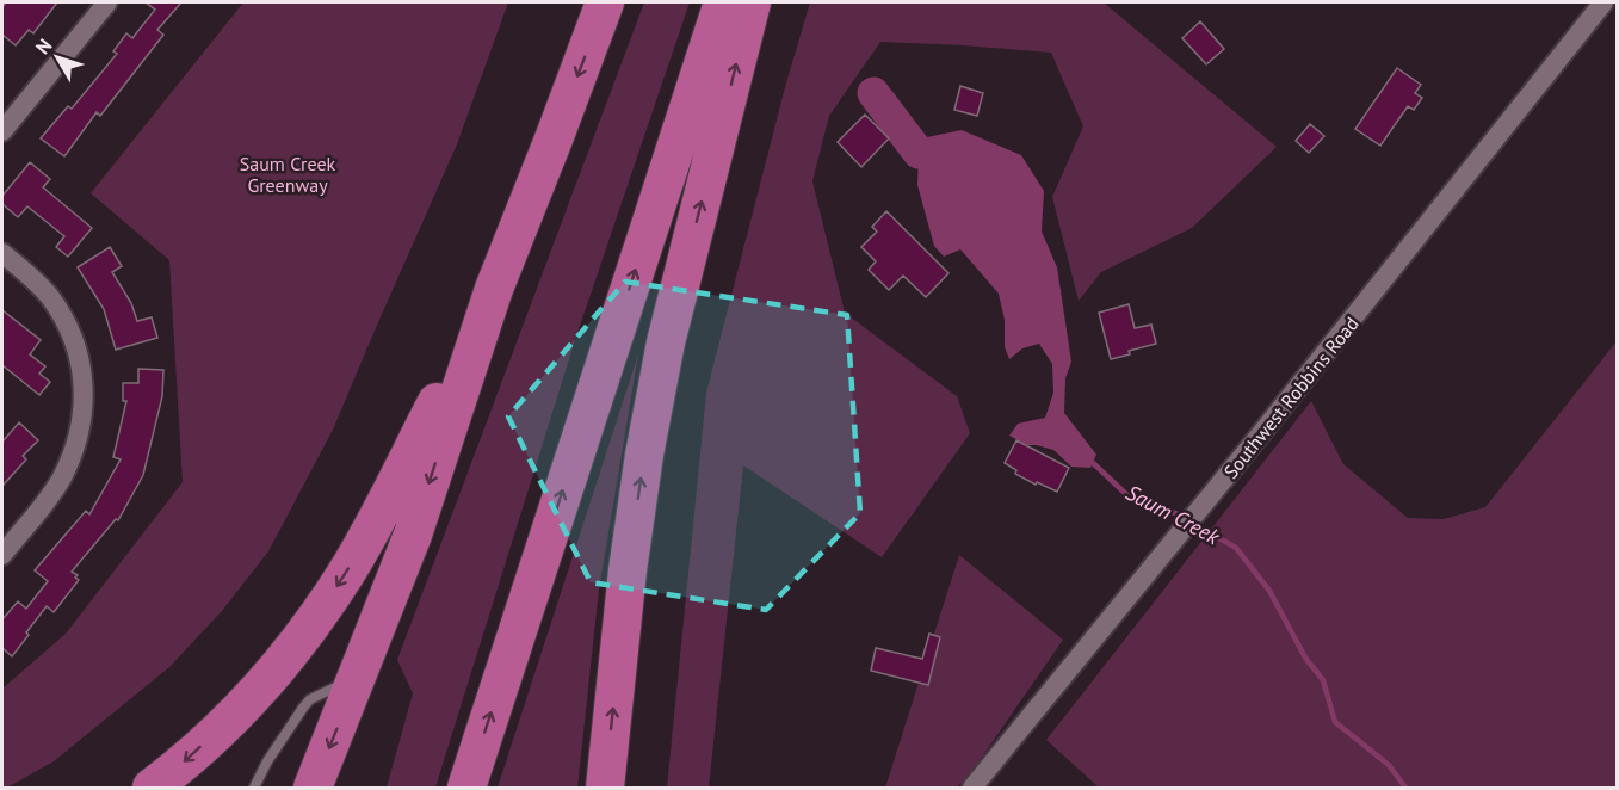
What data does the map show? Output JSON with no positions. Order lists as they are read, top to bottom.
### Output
{
  "streets": {
    "street": ["Southwest Robbins Road"]
  },
  "water": ["Saum Creek"],
  "parks": ["Saum Creek Greenway"],
  "north": "top left"
}
